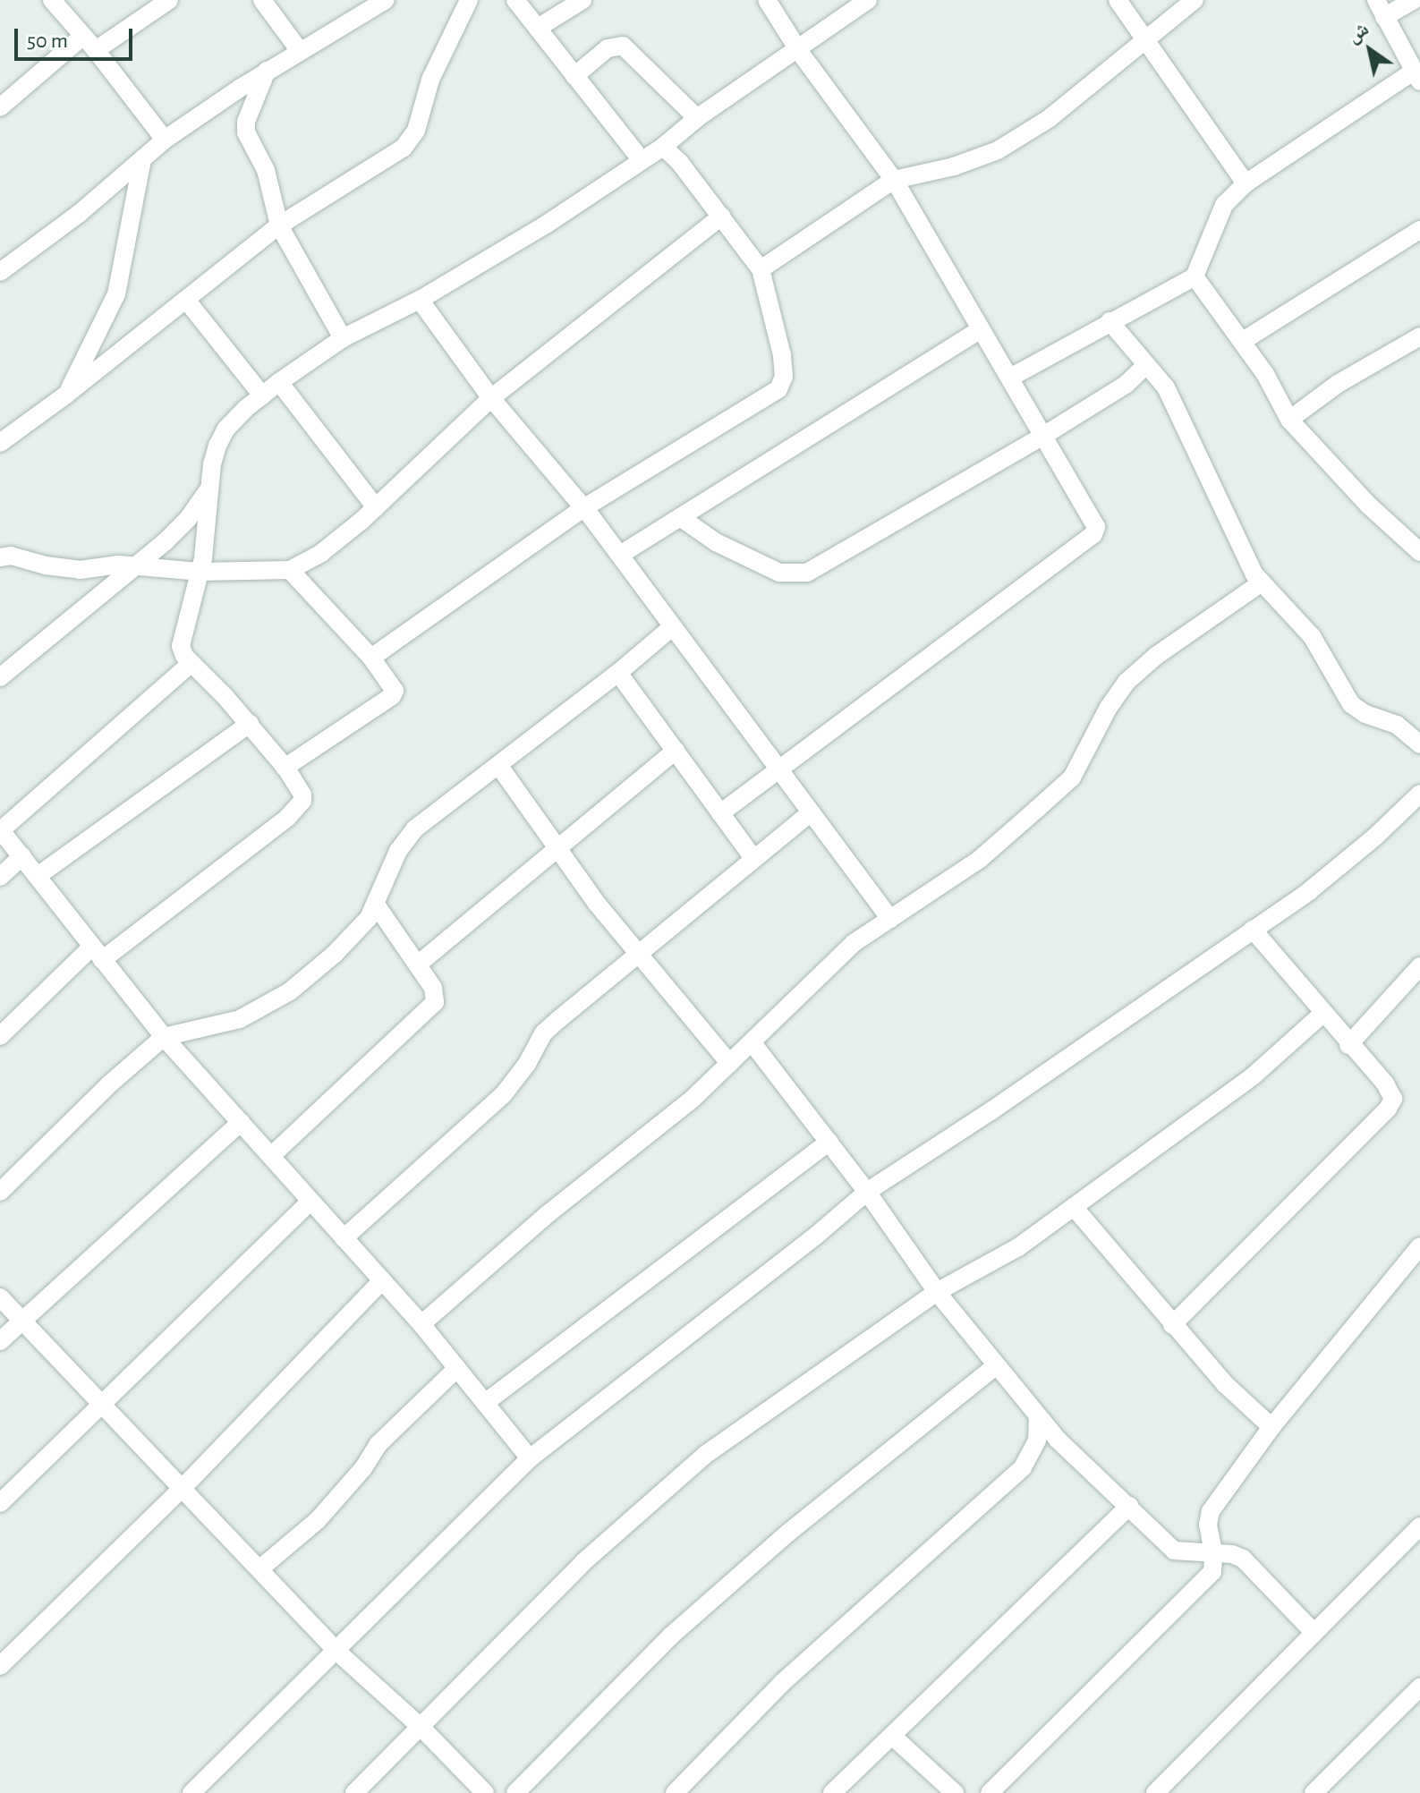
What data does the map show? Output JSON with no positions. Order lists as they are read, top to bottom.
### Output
{
  "scale_bar": "50 m",
  "north": "top left"
}
